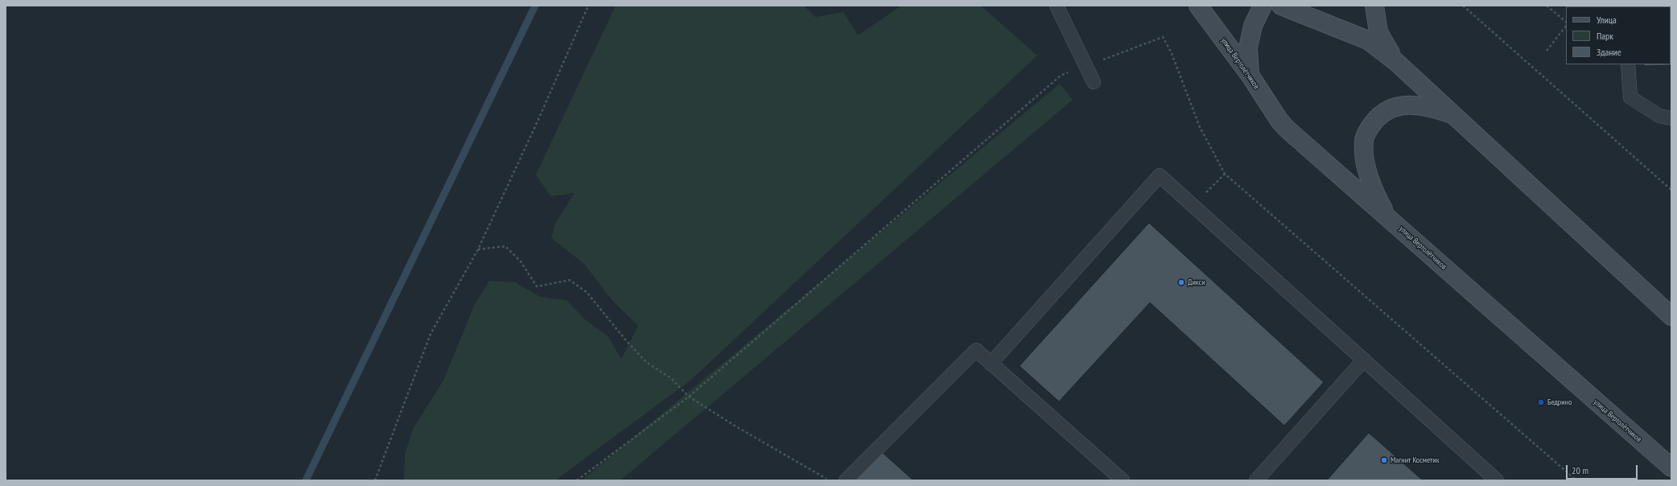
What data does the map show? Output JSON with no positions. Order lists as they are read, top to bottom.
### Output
{
  "streets": {
    "main road": ["улица Вертолётчиков"]
  },
  "places": ["Дикси", "Бедрино", "Магнит Косметик"],
  "legend": ["Улица", "Парк", "Здание"],
  "scale_bar": "20 m"
}
